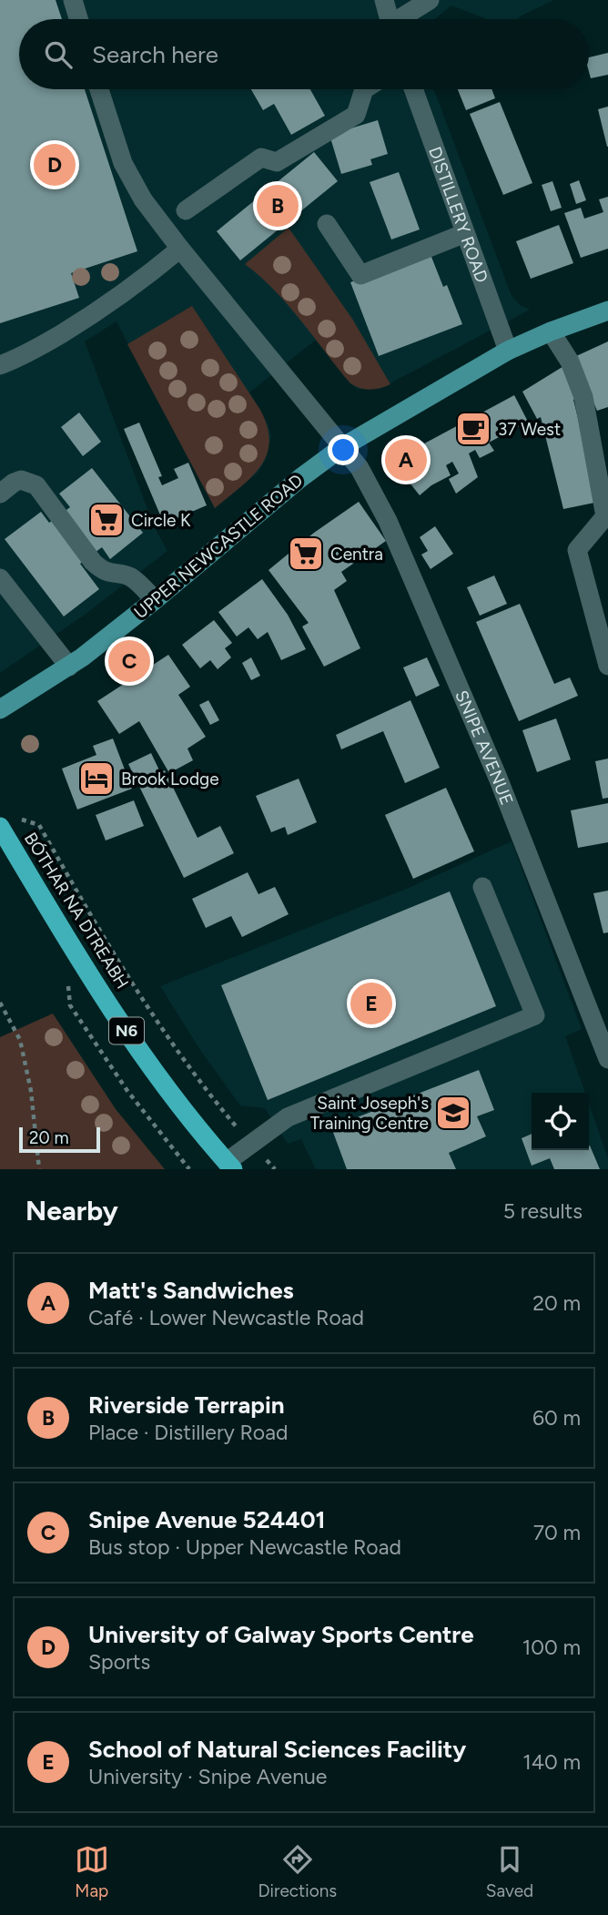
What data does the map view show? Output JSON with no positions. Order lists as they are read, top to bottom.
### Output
{
  "streets": {
    "highway": ["BÓTHAR NA DTREABH", "N6"],
    "main road": ["UPPER NEWCASTLE ROAD"],
    "street": ["DISTILLERY ROAD", "SNIPE AVENUE"]
  },
  "crossings": [
    ["DISTILLERY ROAD", "UPPER NEWCASTLE ROAD"],
    ["UPPER NEWCASTLE ROAD", "SNIPE AVENUE"]
  ],
  "places": {
    "cafe": ["37 West"],
    "supermarket": ["Circle K", "Centra"],
    "hotel": ["Brook Lodge"],
    "school or university": ["Saint Joseph's Training Centre"]
  },
  "scale_bar": "20 m",
  "page": {
    "search": "Search here",
    "pins": [
      "D",
      "B",
      "A",
      "C",
      "E"
    ],
    "scale": "20 m",
    "heading": ["Nearby", "5 results"],
    "list": [
      {
        "mark": "A",
        "name": "Matt's Sandwiches",
        "note": "Café · Lower Newcastle Road",
        "value": "20 m"
      },
      {
        "mark": "B",
        "name": "Riverside Terrapin",
        "note": "Place · Distillery Road",
        "value": "60 m"
      },
      {
        "mark": "C",
        "name": "Snipe Avenue 524401",
        "note": "Bus stop · Upper Newcastle Road",
        "value": "70 m"
      },
      {
        "mark": "D",
        "name": "University of Galway Sports Centre",
        "note": "Sports",
        "value": "100 m"
      },
      {
        "mark": "E",
        "name": "School of Natural Sciences Facility",
        "note": "University · Snipe Avenue",
        "value": "140 m"
      }
    ],
    "nav": ["Map", "Directions", "Saved"]
  }
}
